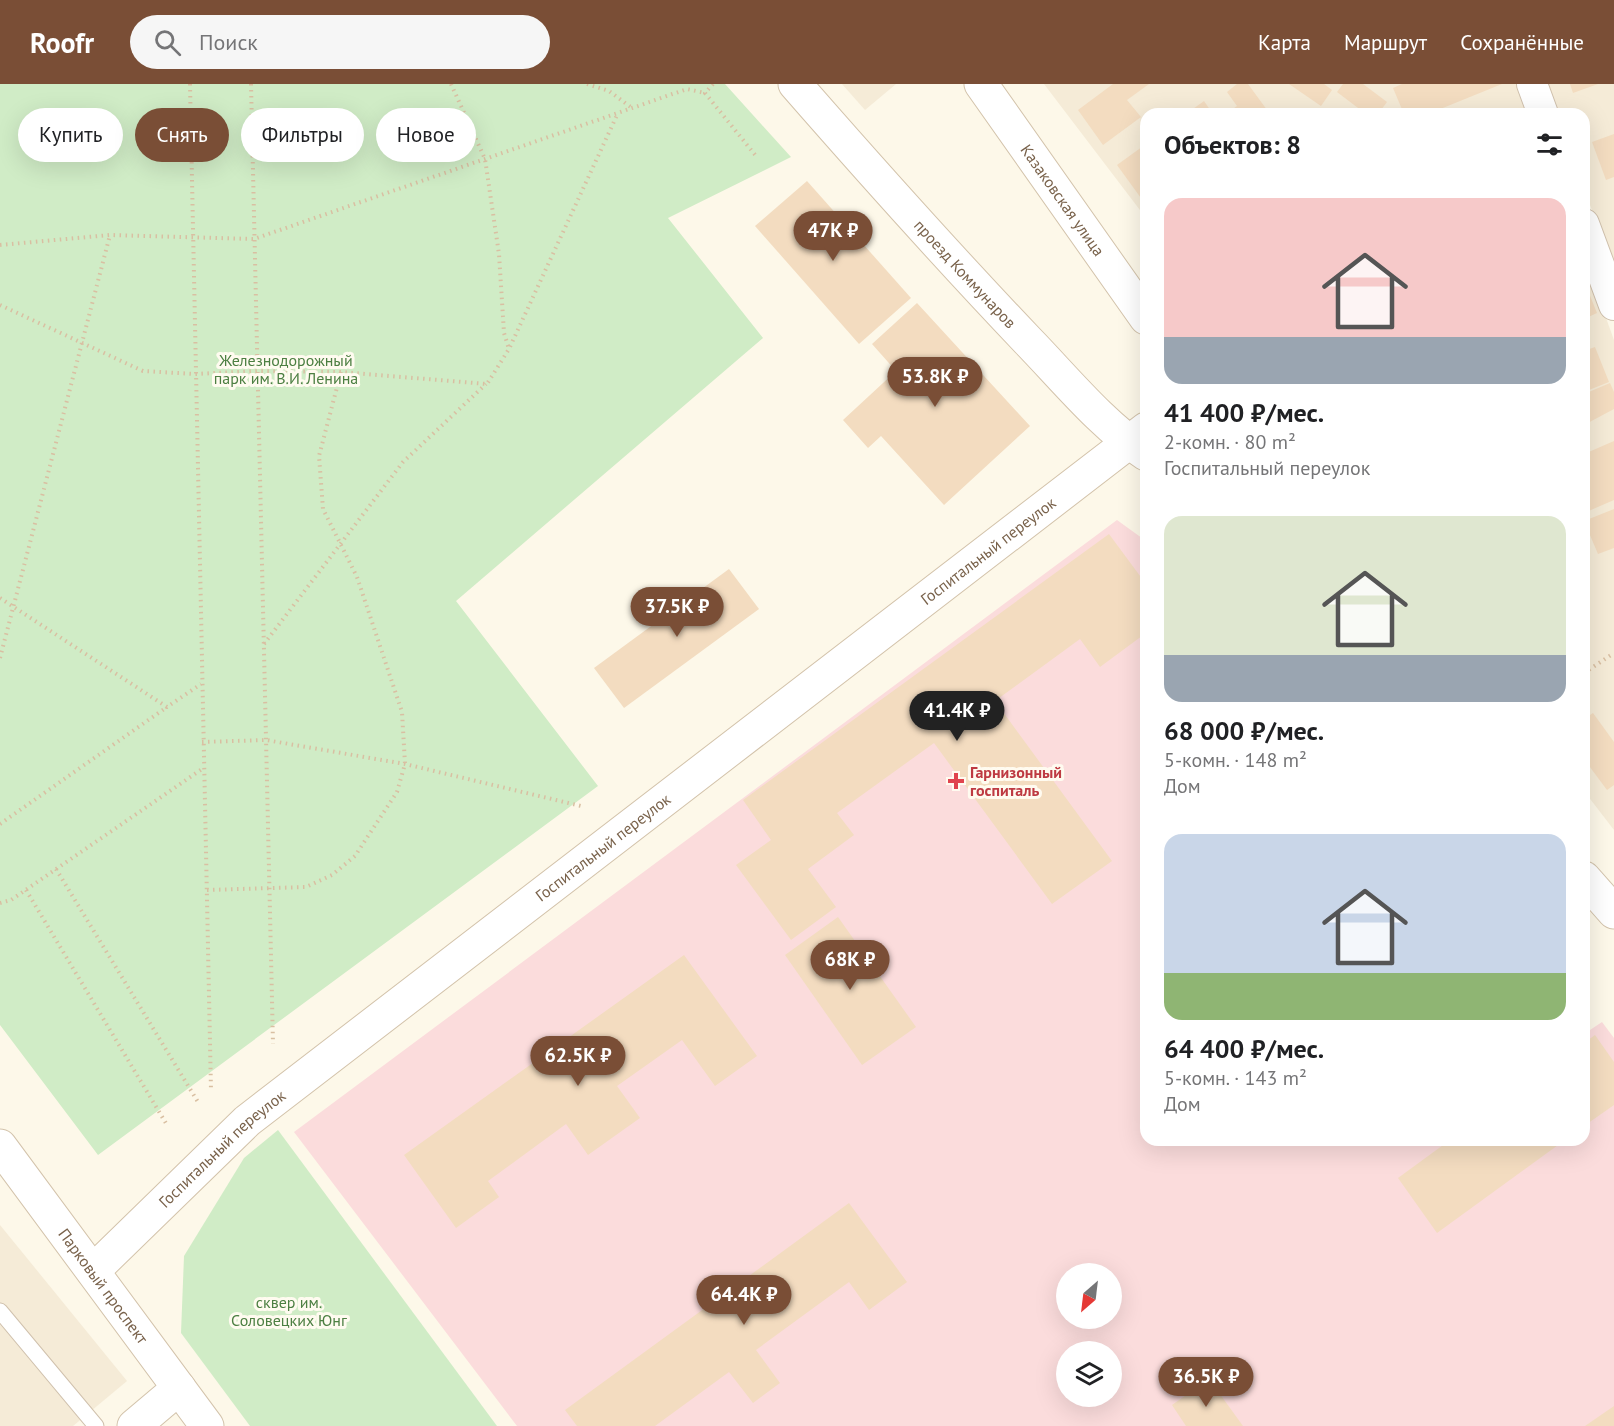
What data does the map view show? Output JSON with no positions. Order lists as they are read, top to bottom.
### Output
{
  "streets": {
    "street": [
      "Казаковская улица",
      "проезд Коммунаров",
      "Госпитальный переулок",
      "Парковый проспект"
    ]
  },
  "crossings": [
    ["проезд Коммунаров", "Госпитальный переулок"],
    ["Госпитальный переулок", "Парковый проспект"]
  ],
  "parks": ["Железнодорожный парк им. В.И. Ленина", "сквер им. Соловецких Юнг"],
  "places": {
    "health": ["Гарнизонный госпиталь"]
  },
  "north": "bottom left",
  "page": {
    "header": "Roofr",
    "search": "Поиск",
    "nav": ["Карта", "Маршрут", "Сохранённые"],
    "chip": [
      "Купить",
      "Снять",
      "Фильтры",
      "Новое"
    ],
    "heading": "Объектов: 8",
    "list": [
      {
        "name": "41 400 ₽/мес.",
        "note": "2-комн. · 80 m² · Госпитальный переулок"
      },
      {
        "name": "68 000 ₽/мес.",
        "note": "5-комн. · 148 m² · Дом"
      },
      {
        "name": "64 400 ₽/мес.",
        "note": "5-комн. · 143 m² · Дом"
      }
    ],
    "price": [
      "47K ₽",
      "53.8K ₽",
      "37.5K ₽",
      "41.4K ₽",
      "68K ₽",
      "62.5K ₽",
      "64.4K ₽",
      "36.5K ₽"
    ]
  }
}
